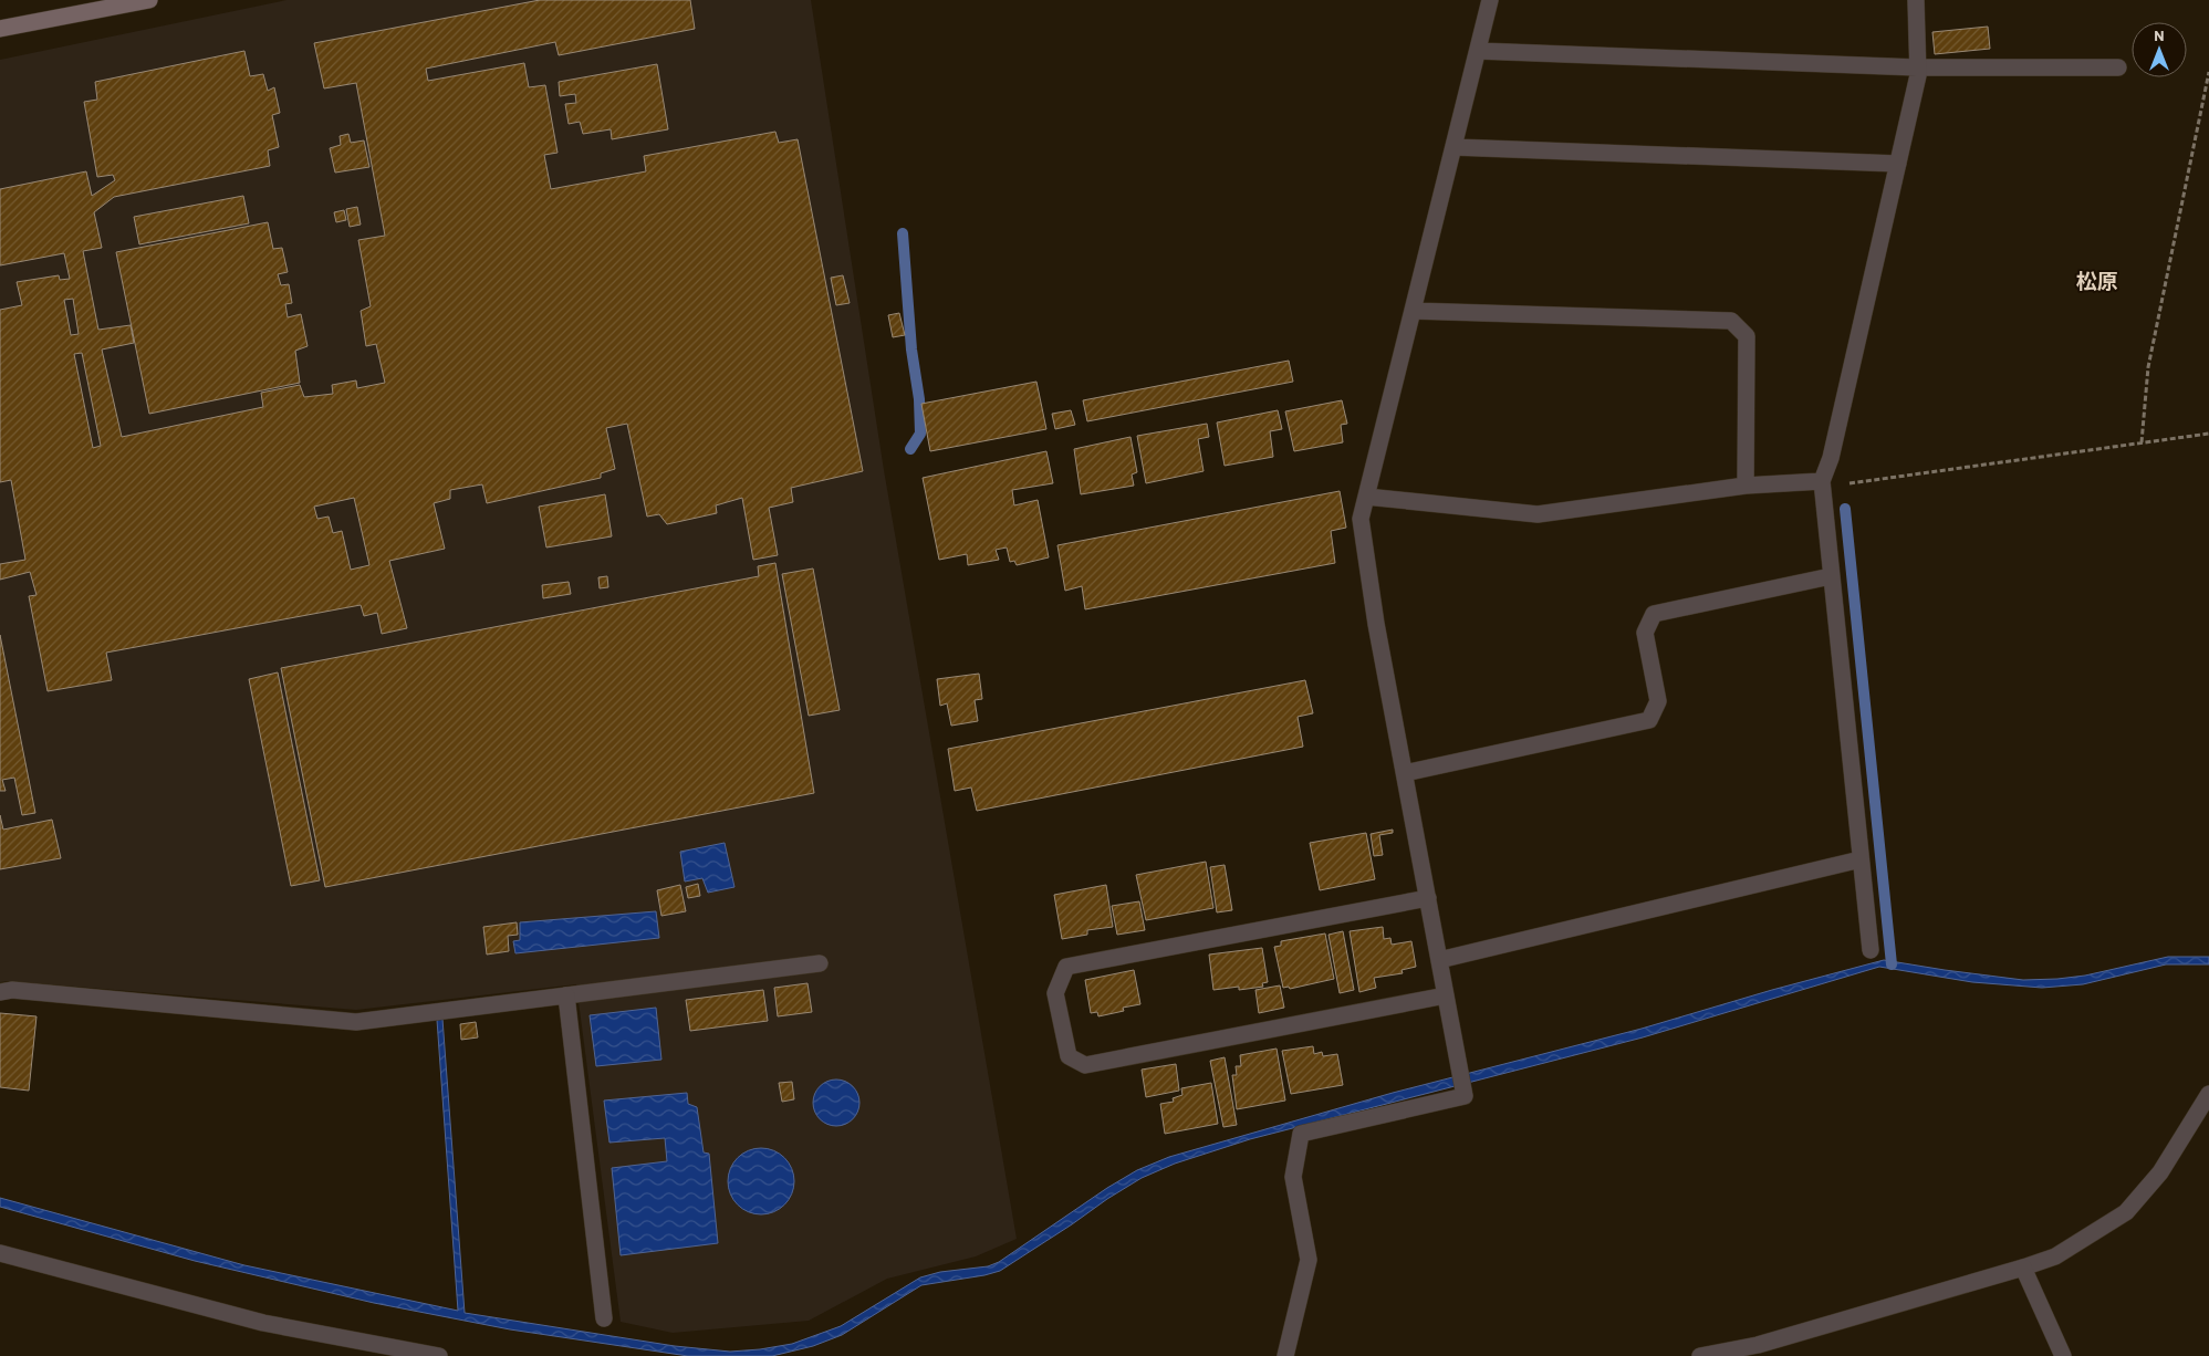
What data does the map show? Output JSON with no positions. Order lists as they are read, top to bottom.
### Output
{
  "districts": ["松原"],
  "north": "top"
}
